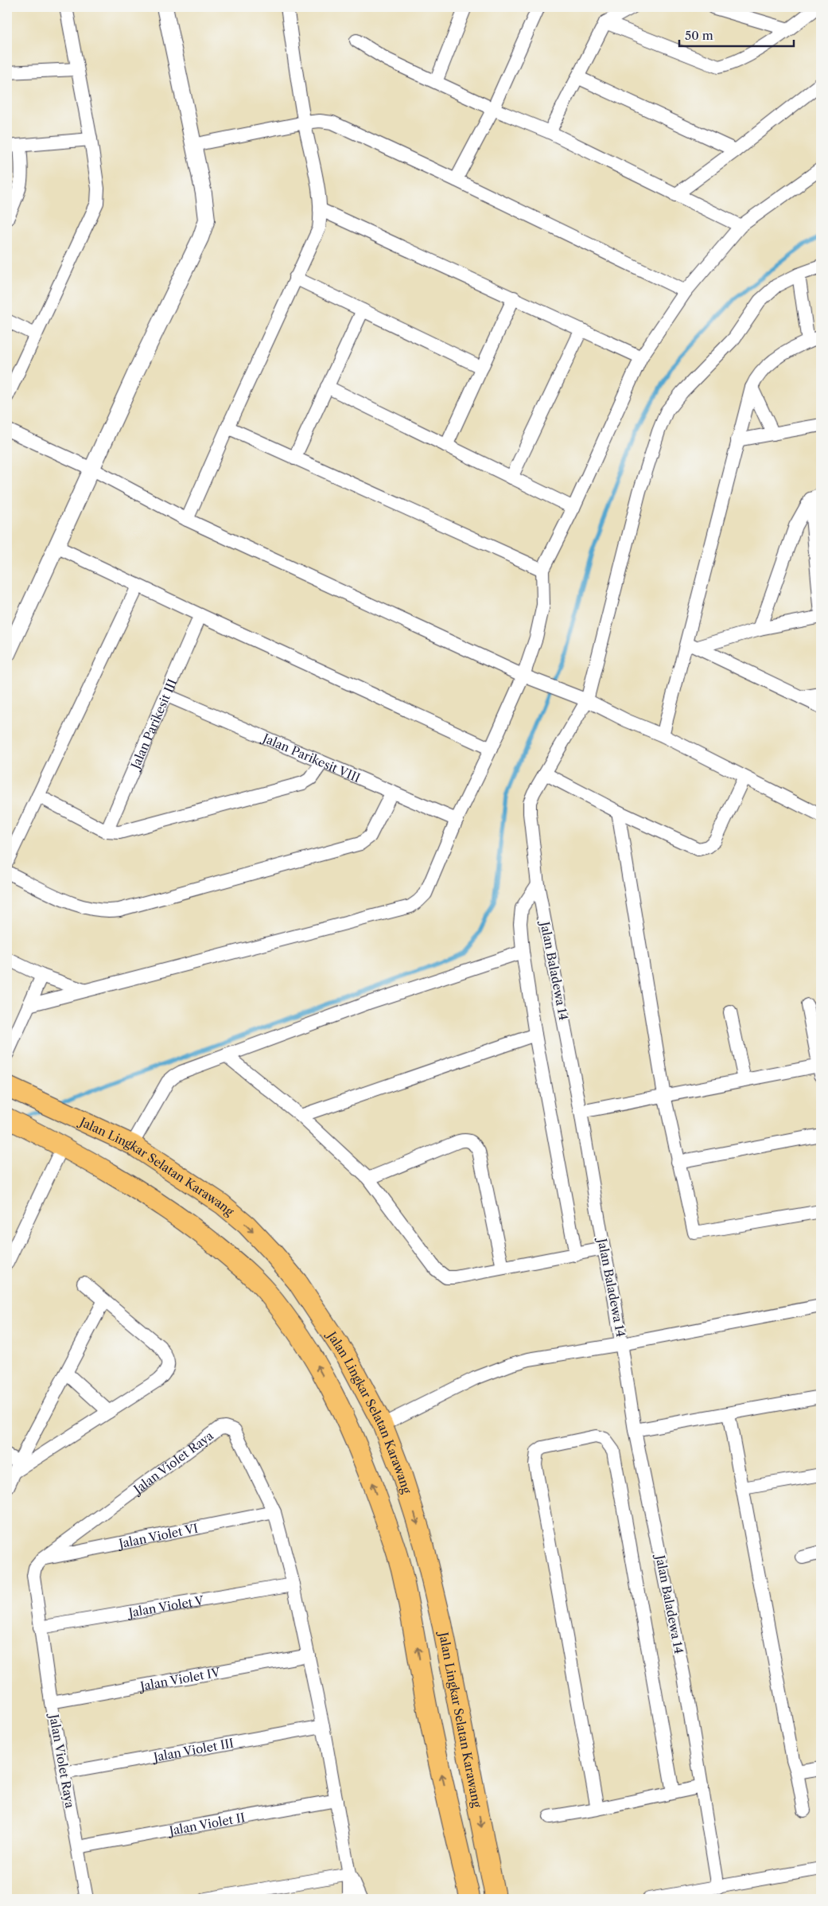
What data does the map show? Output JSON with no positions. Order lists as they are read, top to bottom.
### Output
{
  "streets": {
    "main road": ["Jalan Lingkar Selatan Karawang"],
    "street": [
      "Jalan Parikesit III",
      "Jalan Parikesit VIII",
      "Jalan Baladewa 14",
      "Jalan Violet Raya",
      "Jalan Violet VI",
      "Jalan Violet V",
      "Jalan Violet IV",
      "Jalan Violet III",
      "Jalan Violet II"
    ]
  },
  "crossings": [
    ["Jalan Parikesit III", "Jalan Parikesit VIII"],
    ["Jalan Violet Raya", "Jalan Violet VI"],
    ["Jalan Violet Raya", "Jalan Violet V"],
    ["Jalan Violet Raya", "Jalan Violet IV"],
    ["Jalan Violet Raya", "Jalan Violet III"],
    ["Jalan Violet Raya", "Jalan Violet II"]
  ],
  "scale_bar": "50 m"
}
